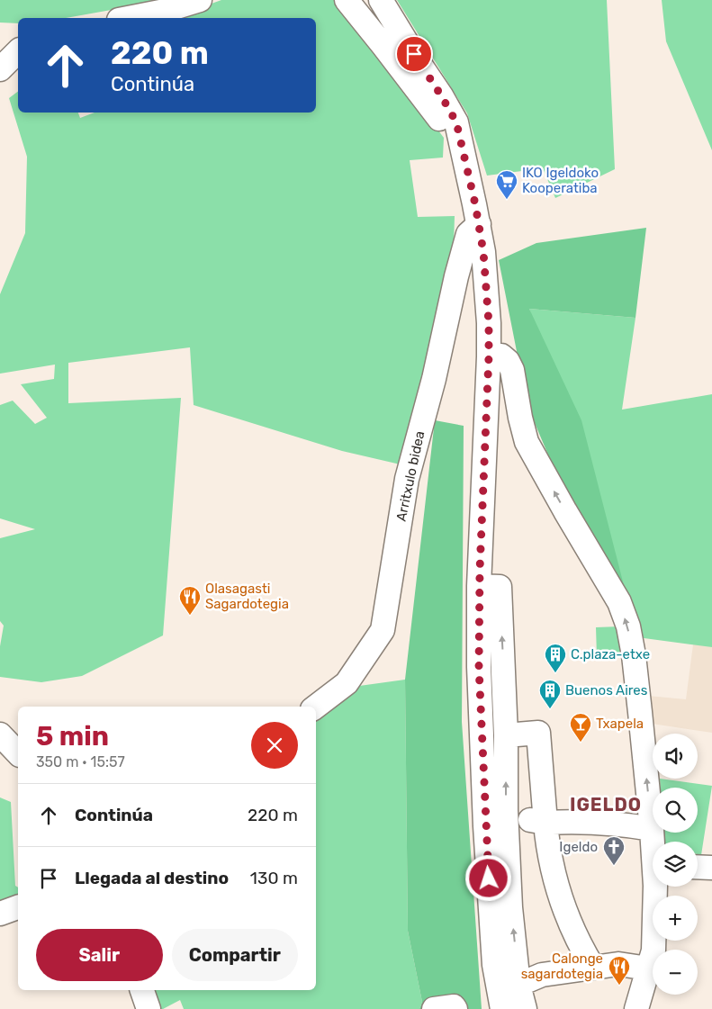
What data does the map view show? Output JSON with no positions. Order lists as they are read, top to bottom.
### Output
{
  "streets": {
    "street": ["Arritxulo bidea"]
  },
  "districts": ["IGELDO"],
  "places": {
    "supermarket": ["IKO Igeldoko Kooperatiba"],
    "restaurant": ["Olasagasti Sagardotegia", "Calonge sagardotegia"],
    "building": ["C.plaza-etxe", "Buenos Aires"],
    "bar": ["Txapela"],
    "church": ["Igeldo"]
  },
  "page": {
    "turn": ["220 m", "Continúa"],
    "heading": ["5 min", "350 m · 15:57"],
    "map_buttons": ["+", "−"],
    "list": [
      {
        "name": "Continúa",
        "value": "220 m"
      },
      {
        "name": "Llegada al destino",
        "value": "130 m"
      }
    ],
    "buttons": ["Salir", "Compartir"]
  }
}
